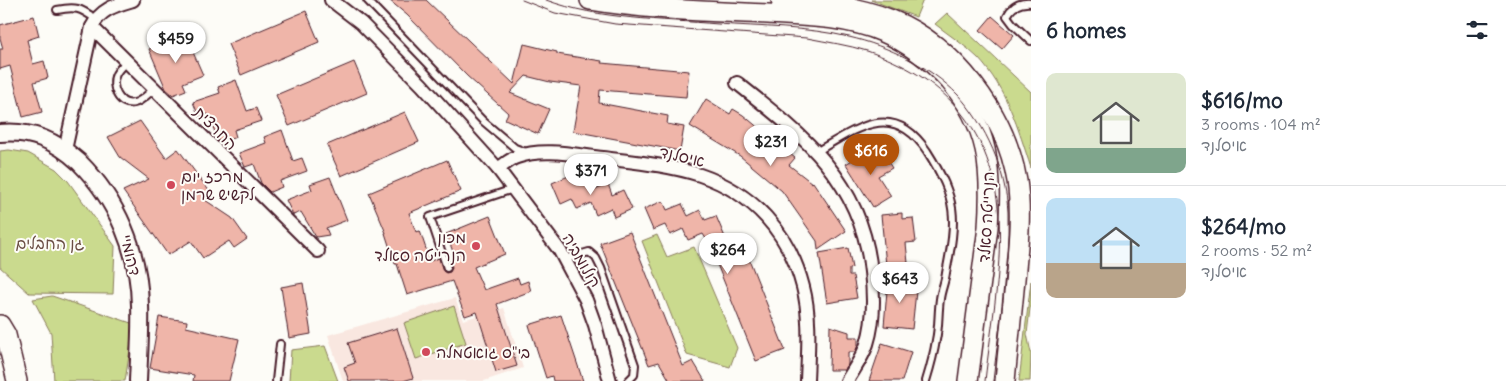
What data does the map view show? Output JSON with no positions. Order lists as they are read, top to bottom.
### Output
{
  "streets": {
    "main road": ["הנרייטה סאלד"],
    "street": [
      "החרצית",
      "איסלנד",
      "דהומיי",
      "קולומביה"
    ]
  },
  "crossings": [
    ["איסלנד", "קולומביה"]
  ],
  "parks": ["גן החבלים"],
  "places": ["מרכז יום לקשיש שרמן", "מכון הנרייטה סאלד", "בי\"ס גואטמלה"],
  "page": {
    "heading": "6 homes",
    "price": [
      "$459",
      "$231",
      "$616",
      "$371",
      "$264",
      "$643"
    ],
    "list": [
      {
        "name": "$616/mo",
        "note": "3 rooms · 104 m² · איסלנד"
      },
      {
        "name": "$264/mo",
        "note": "2 rooms · 52 m² · איסלנד"
      }
    ]
  }
}
